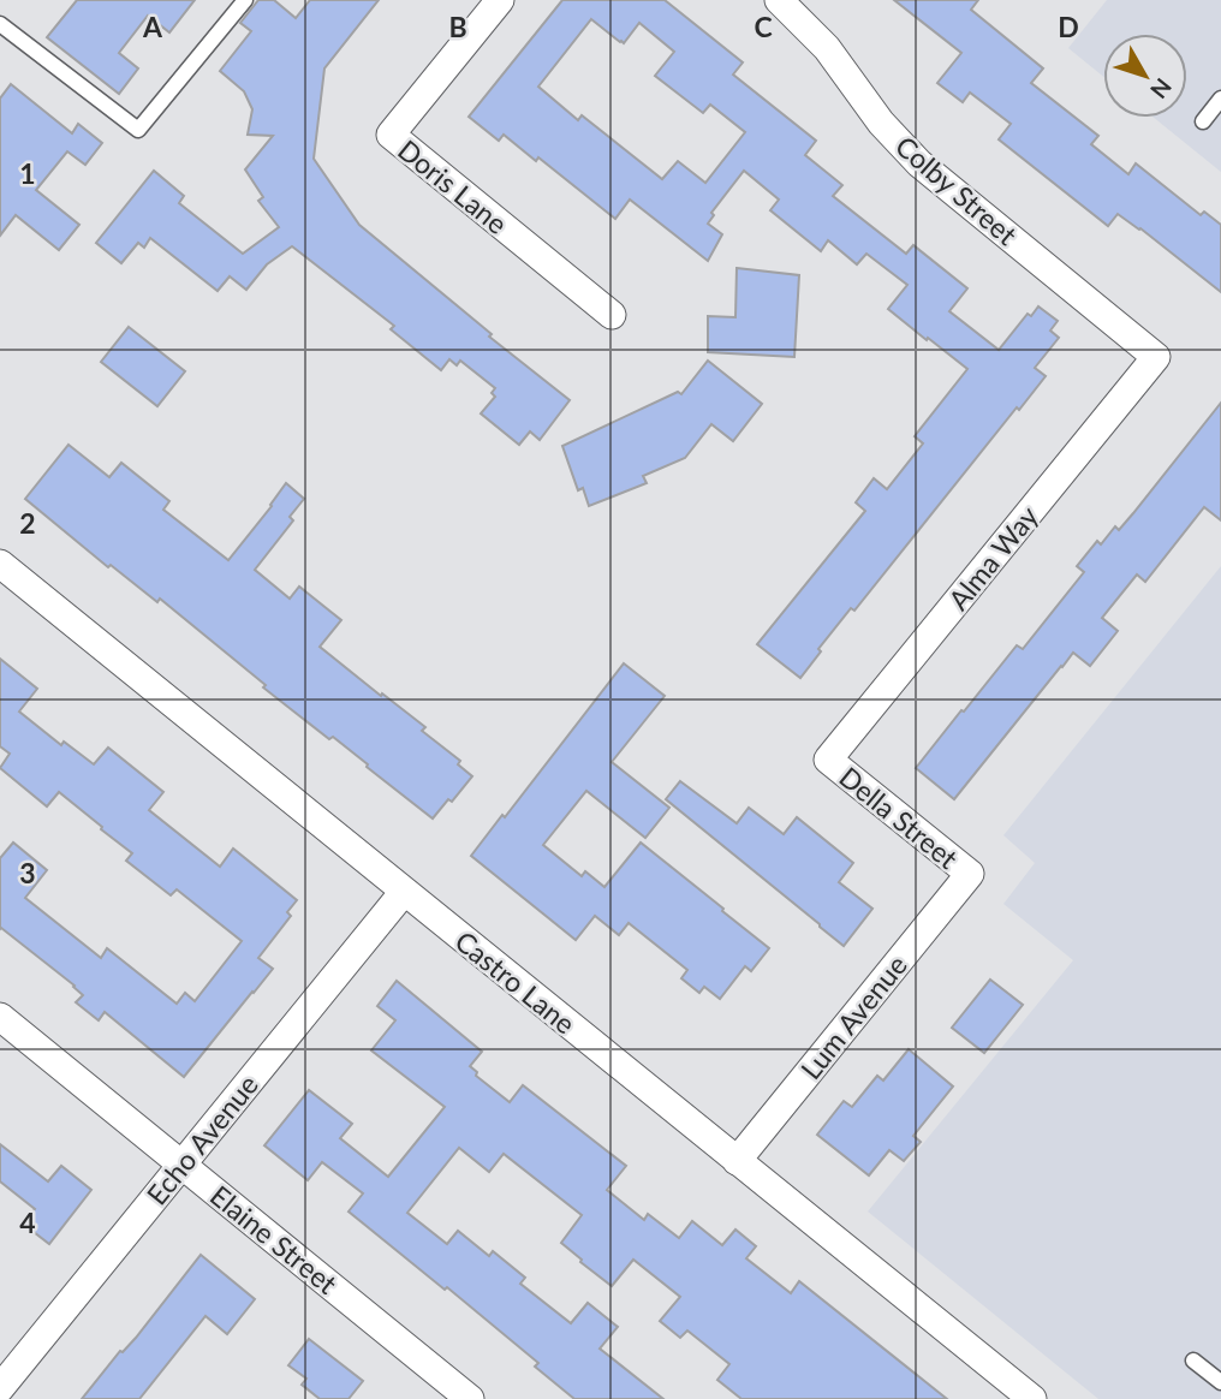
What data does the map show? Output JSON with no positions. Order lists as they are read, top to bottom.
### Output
{
  "streets": {
    "street": [
      "Doris Lane",
      "Colby Street",
      "Alma Way",
      "Della Street",
      "Castro Lane",
      "Lum Avenue",
      "Echo Avenue",
      "Elaine Street"
    ]
  },
  "crossings": [
    ["Colby Street", "Alma Way"],
    ["Alma Way", "Della Street"],
    ["Della Street", "Lum Avenue"],
    ["Castro Lane", "Lum Avenue"],
    ["Castro Lane", "Echo Avenue"],
    ["Echo Avenue", "Elaine Street"]
  ],
  "north": "bottom right",
  "grid": {
    "columns": [
      "A",
      "B",
      "C",
      "D"
    ],
    "rows": [
      "1",
      "2",
      "3",
      "4"
    ]
  }
}
